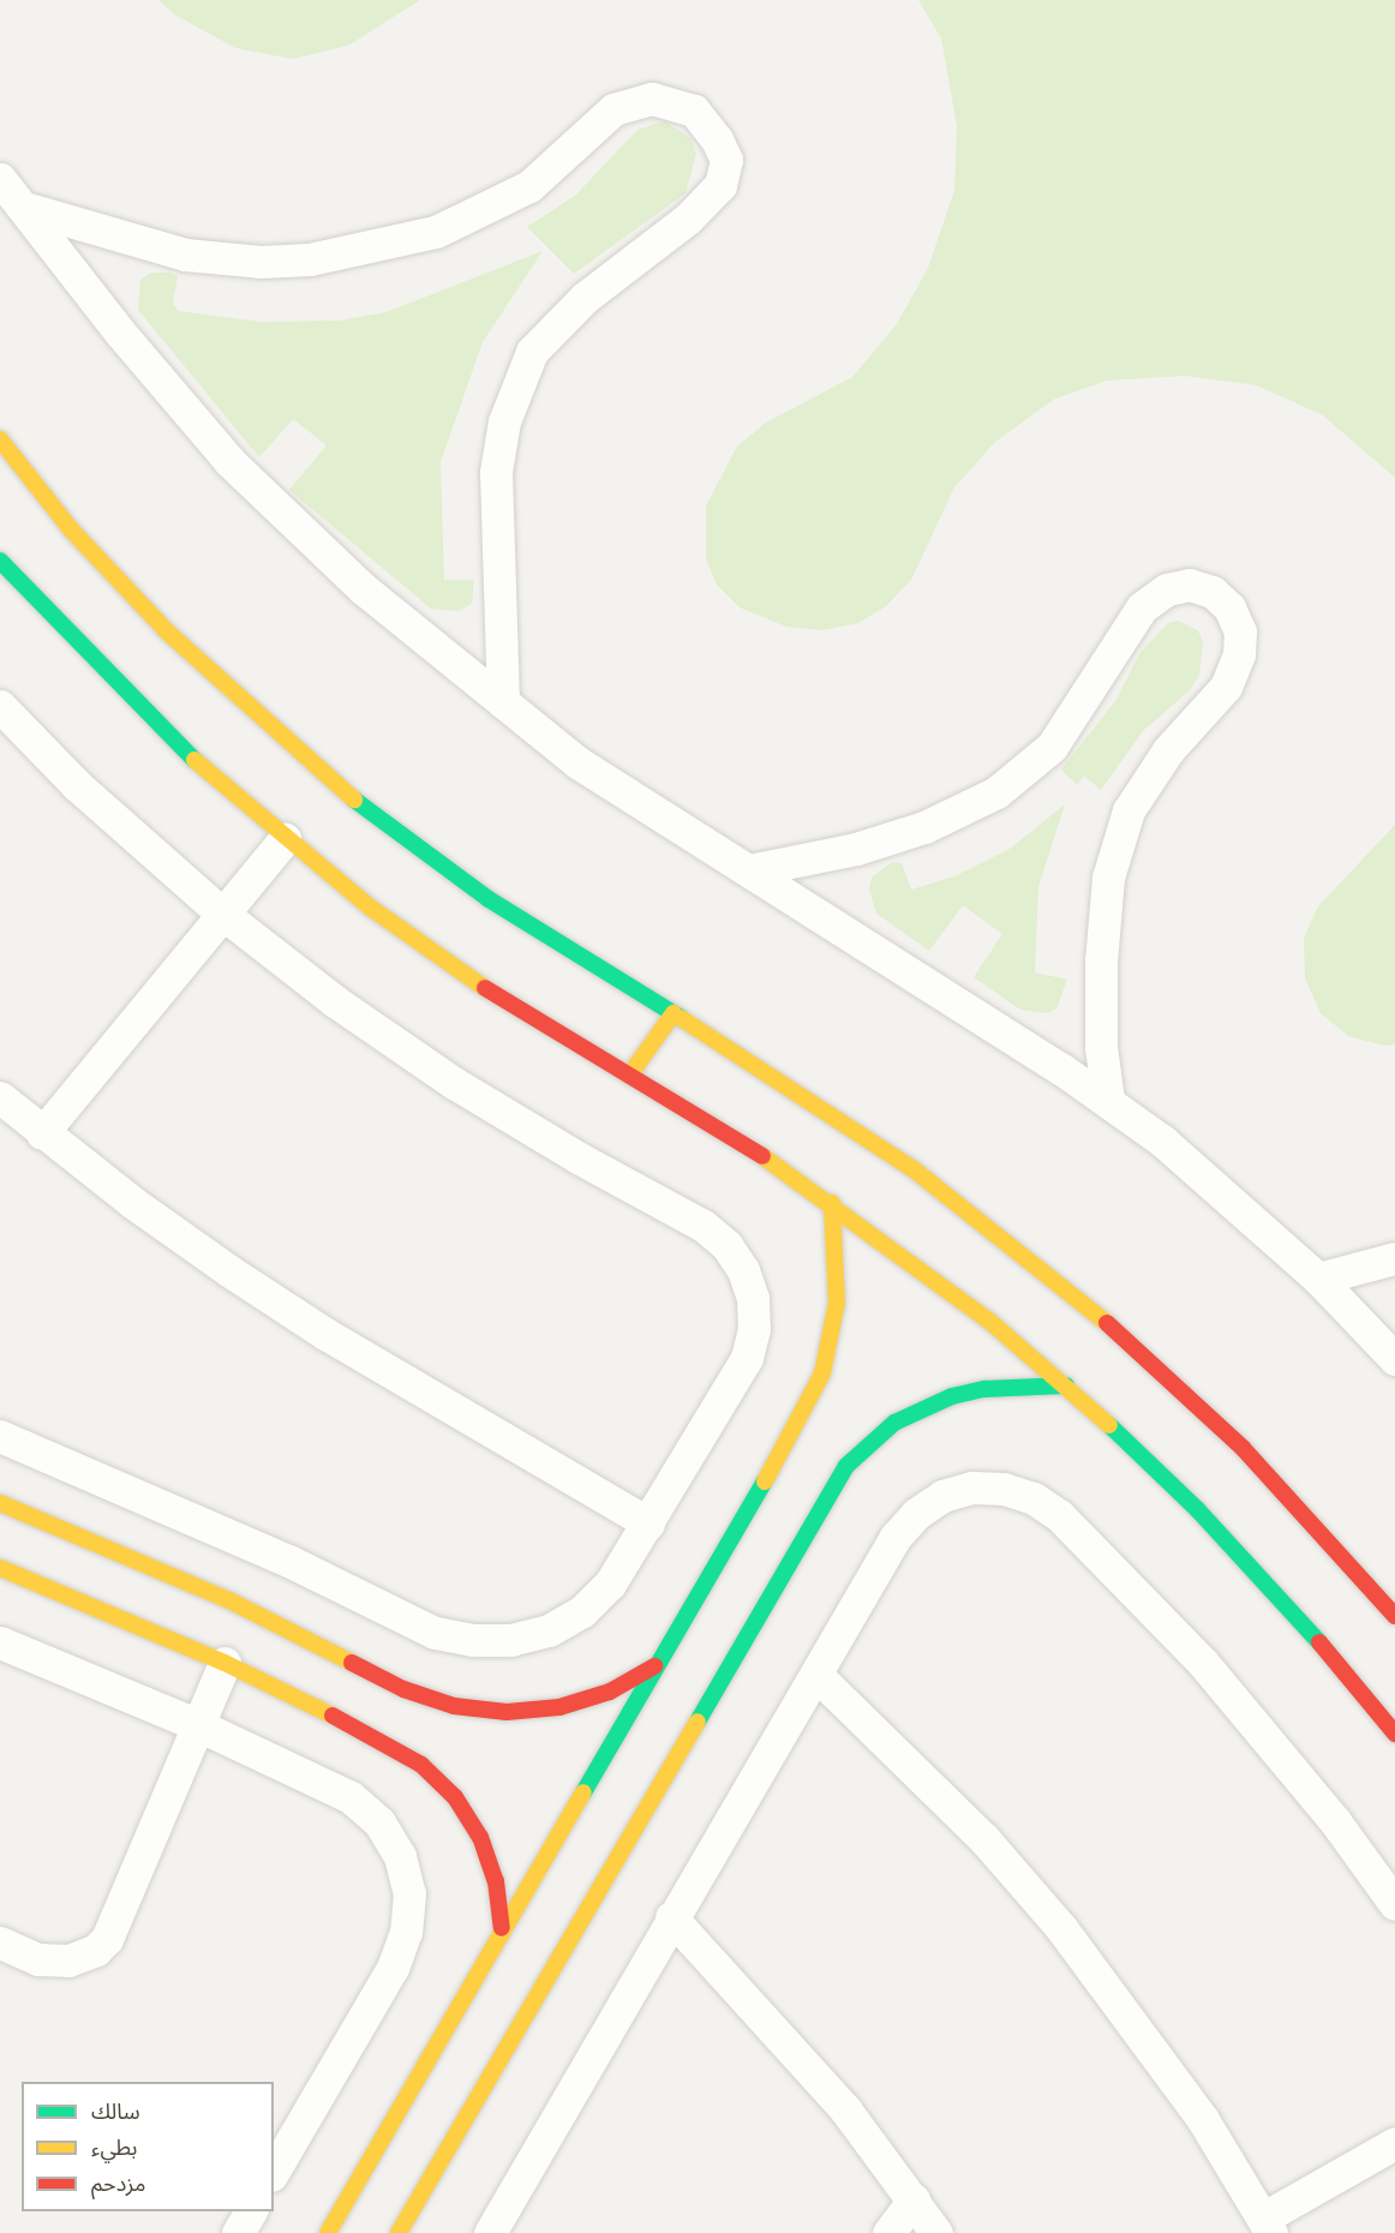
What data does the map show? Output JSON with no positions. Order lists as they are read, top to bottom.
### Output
{
  "legend": ["سالك", "بطيء", "مزدحم"]
}
